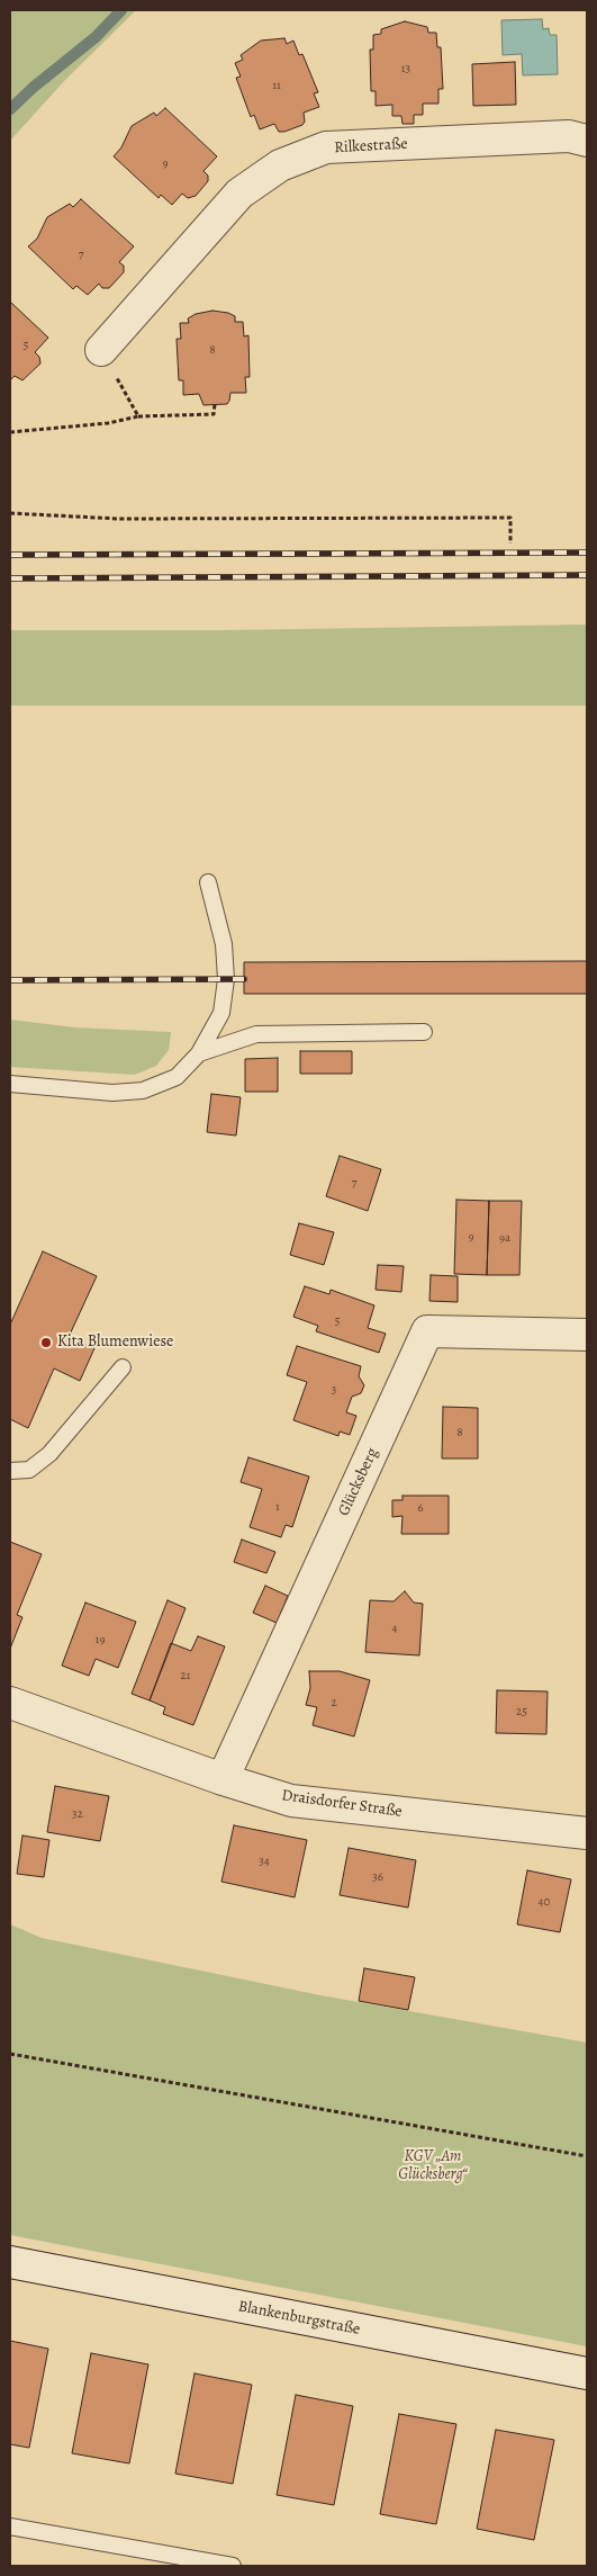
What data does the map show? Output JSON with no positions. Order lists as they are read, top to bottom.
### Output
{
  "streets": {
    "street": [
      "Rilkestraße",
      "Glücksberg",
      "Draisdorfer Straße",
      "Blankenburgstraße"
    ]
  },
  "crossings": [
    ["Glücksberg", "Draisdorfer Straße"]
  ],
  "parks": ["KGV „Am Glücksberg“"],
  "places": ["Kita Blumenwiese"],
  "house_numbers": [
    "13",
    "11",
    "9",
    "7",
    "5",
    "8",
    "7",
    "9",
    "9a",
    "5",
    "3",
    "8",
    "1",
    "6",
    "4",
    "19",
    "21",
    "2",
    "25",
    "32",
    "34",
    "36",
    "40"
  ]
}
